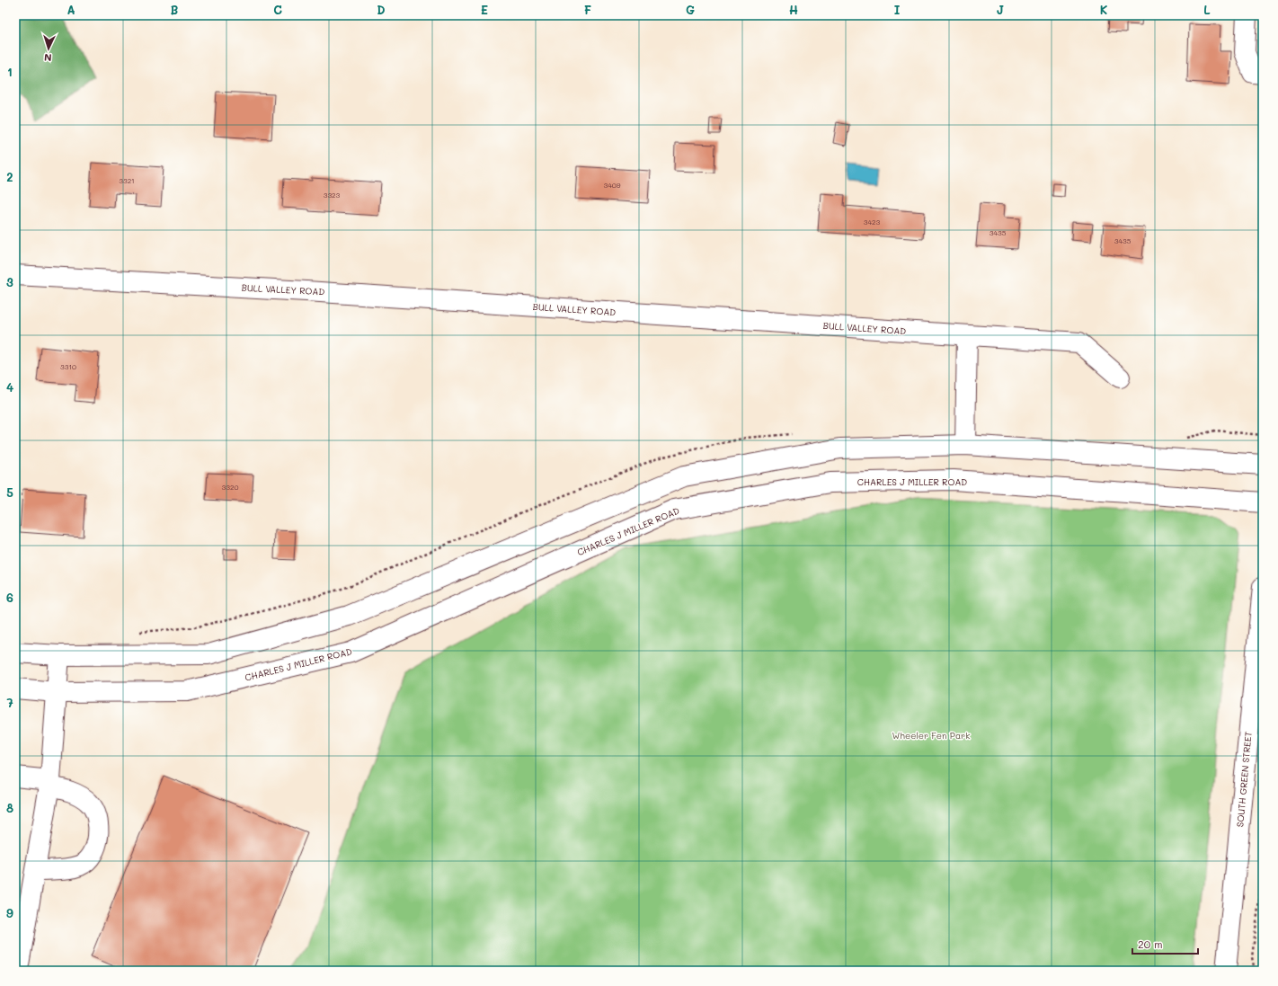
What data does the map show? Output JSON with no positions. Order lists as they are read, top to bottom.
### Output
{
  "streets": {
    "street": ["BULL VALLEY ROAD", "CHARLES J MILLER ROAD", "SOUTH GREEN STREET"]
  },
  "parks": ["Wheeler Fen Park"],
  "house_numbers": [
    "3321",
    "3409",
    "3323",
    "3423",
    "3435",
    "3435",
    "3310",
    "3320"
  ],
  "scale_bar": "20 m",
  "north": "bottom",
  "grid": {
    "columns": [
      "A",
      "B",
      "C",
      "D",
      "E",
      "F",
      "G",
      "H",
      "I",
      "J",
      "K",
      "L"
    ],
    "rows": [
      "1",
      "2",
      "3",
      "4",
      "5",
      "6",
      "7",
      "8",
      "9"
    ]
  }
}
